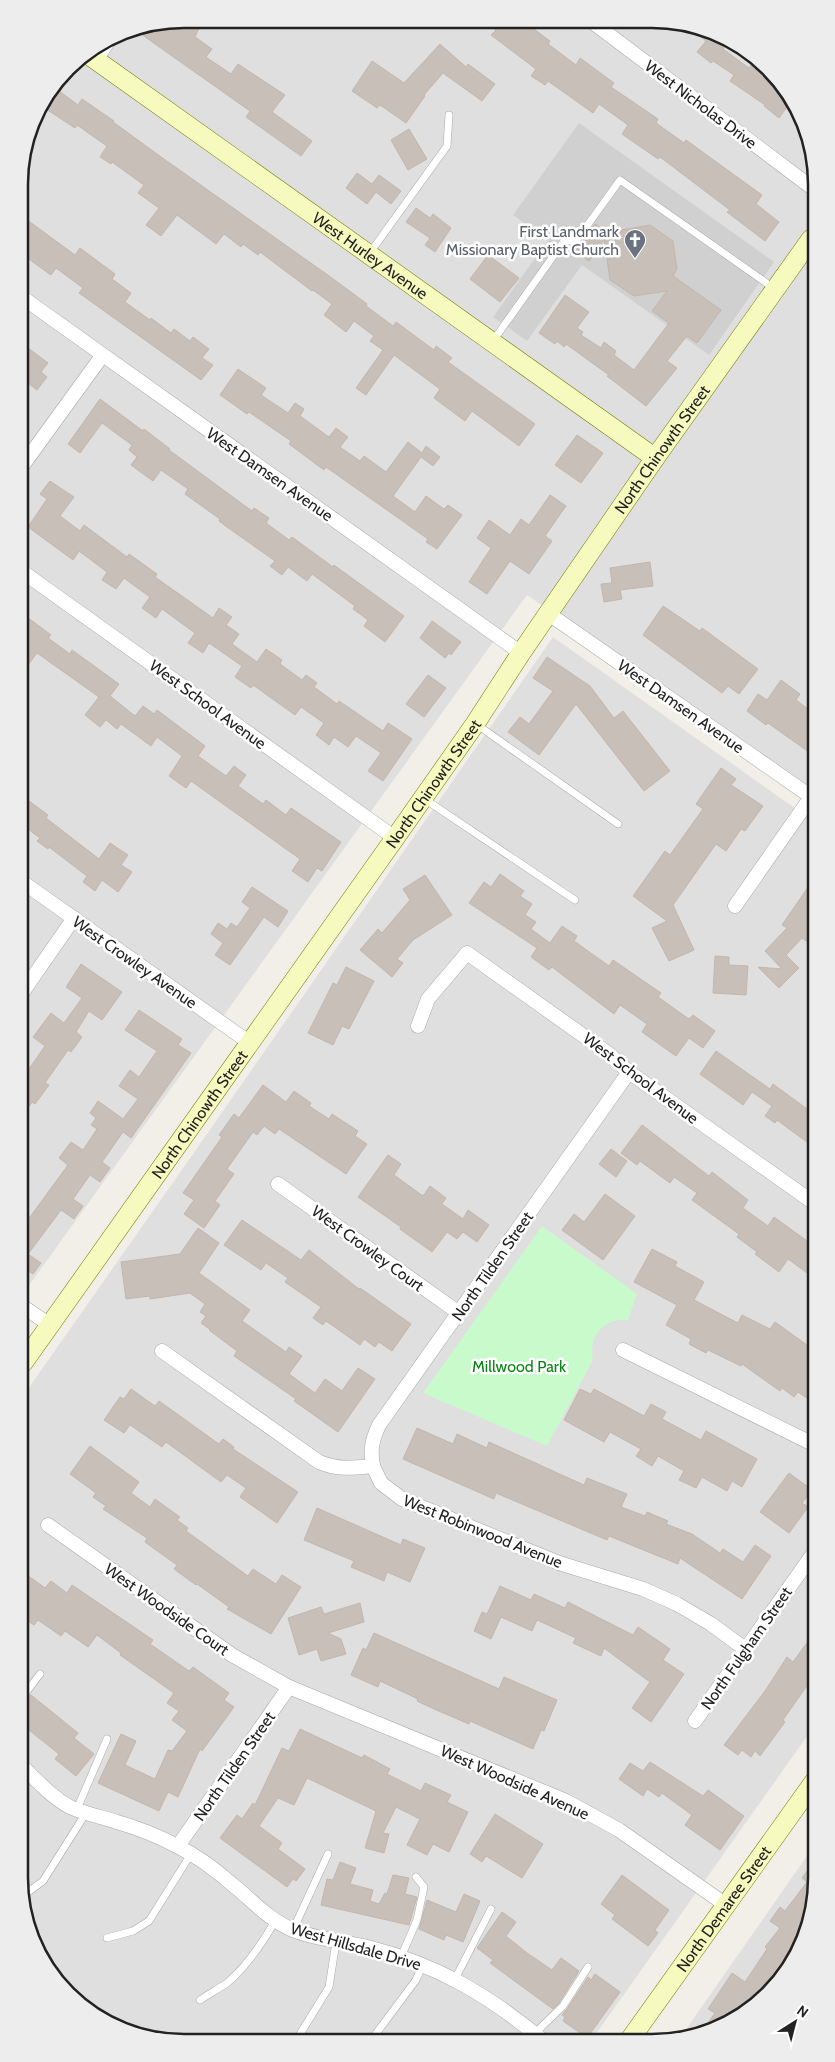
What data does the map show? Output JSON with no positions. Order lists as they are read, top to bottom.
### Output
{
  "streets": {
    "street": [
      "West Nicholas Drive",
      "West Hurley Avenue",
      "North Chinowth Street",
      "West Damsen Avenue",
      "West School Avenue",
      "West Crowley Avenue",
      "West Crowley Court",
      "North Tilden Street",
      "West Robinwood Avenue",
      "West Woodside Court",
      "North Fulgham Street",
      "West Woodside Avenue",
      "North Demaree Street",
      "West Hillsdale Drive"
    ]
  },
  "crossings": [
    ["West Hurley Avenue", "North Chinowth Street"],
    ["North Chinowth Street", "West Damsen Avenue"],
    ["North Chinowth Street", "West School Avenue"],
    ["North Chinowth Street", "West Crowley Avenue"],
    ["West School Avenue", "North Tilden Street"],
    ["West Crowley Court", "North Tilden Street"],
    ["North Tilden Street", "West Robinwood Avenue"],
    ["North Tilden Street", "West Woodside Court"],
    ["North Tilden Street", "West Woodside Avenue"],
    ["North Tilden Street", "West Hillsdale Drive"],
    ["West Robinwood Avenue", "North Fulgham Street"],
    ["West Woodside Court", "West Woodside Avenue"],
    ["West Woodside Avenue", "North Demaree Street"]
  ],
  "parks": ["Millwood Park"],
  "places": {
    "church": ["First Landmark Missionary Baptist Church"]
  },
  "north": "top right"
}
